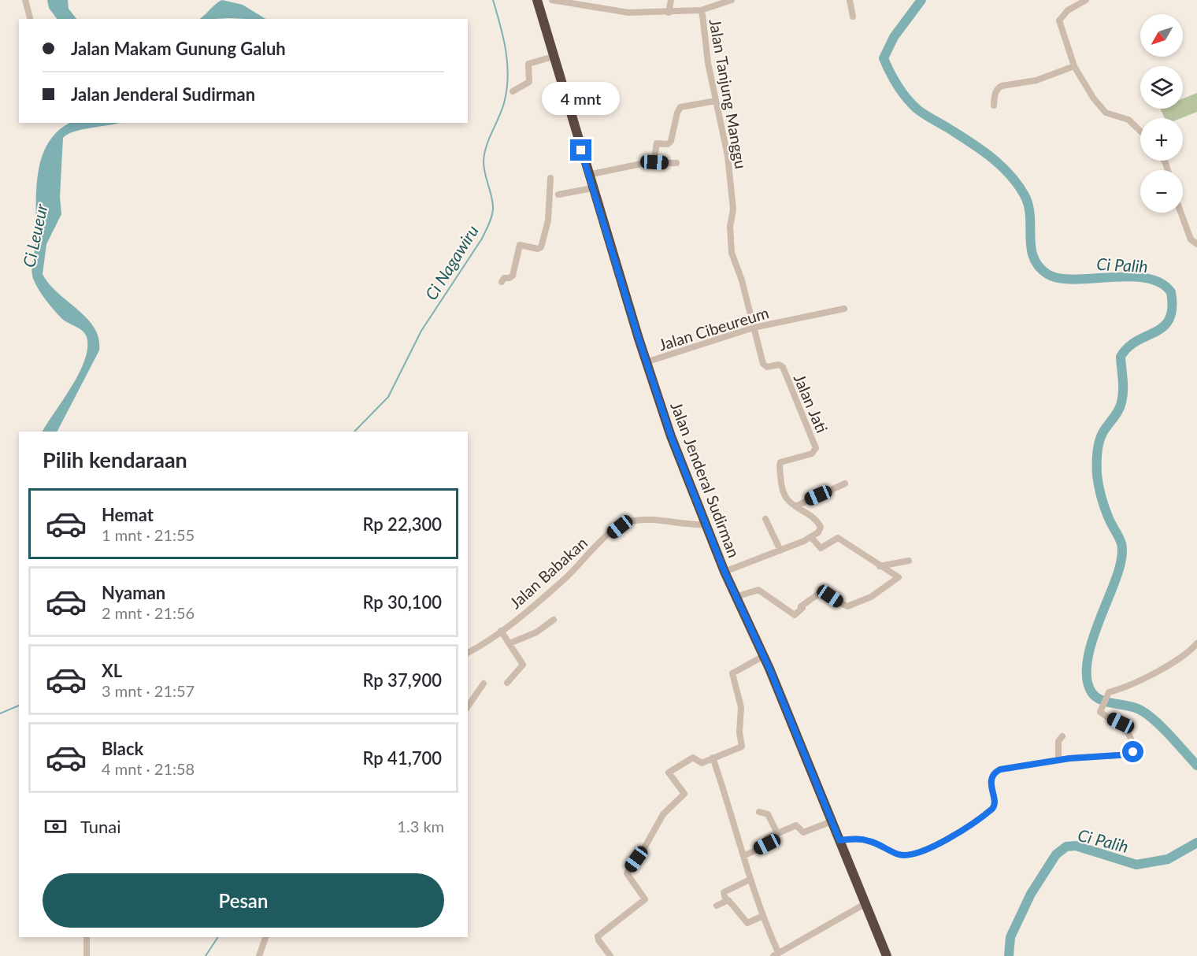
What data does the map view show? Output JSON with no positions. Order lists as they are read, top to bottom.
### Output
{
  "streets": {
    "highway": ["Jalan Jenderal Sudirman"],
    "street": [
      "Jalan Tanjung Manggu",
      "Jalan Cibeureum",
      "Jalan Jati",
      "Jalan Babakan"
    ]
  },
  "crossings": [
    ["Jalan Tanjung Manggu", "Jalan Cibeureum"],
    ["Jalan Tanjung Manggu", "Jalan Jati"],
    ["Jalan Cibeureum", "Jalan Jati"],
    ["Jalan Cibeureum", "Jalan Jenderal Sudirman"],
    ["Jalan Jenderal Sudirman", "Jalan Babakan"]
  ],
  "water": ["Ci Leueur", "Ci Nagawiru", "Ci Palih"],
  "north": "bottom left",
  "page": {
    "map_buttons": ["+", "−"],
    "banner": ["Jalan Makam Gunung Galuh", "Jalan Jenderal Sudirman"],
    "bubble": "4 mnt",
    "heading": "Pilih kendaraan",
    "list": [
      {
        "name": "Hemat",
        "note": "1 mnt · 21:55",
        "value": "Rp 22,300"
      },
      {
        "name": "Nyaman",
        "note": "2 mnt · 21:56",
        "value": "Rp 30,100"
      },
      {
        "name": "XL",
        "note": "3 mnt · 21:57",
        "value": "Rp 37,900"
      },
      {
        "name": "Black",
        "note": "4 mnt · 21:58",
        "value": "Rp 41,700"
      }
    ],
    "pay": ["Tunai", "1.3 km"],
    "buttons": "Pesan"
  }
}
